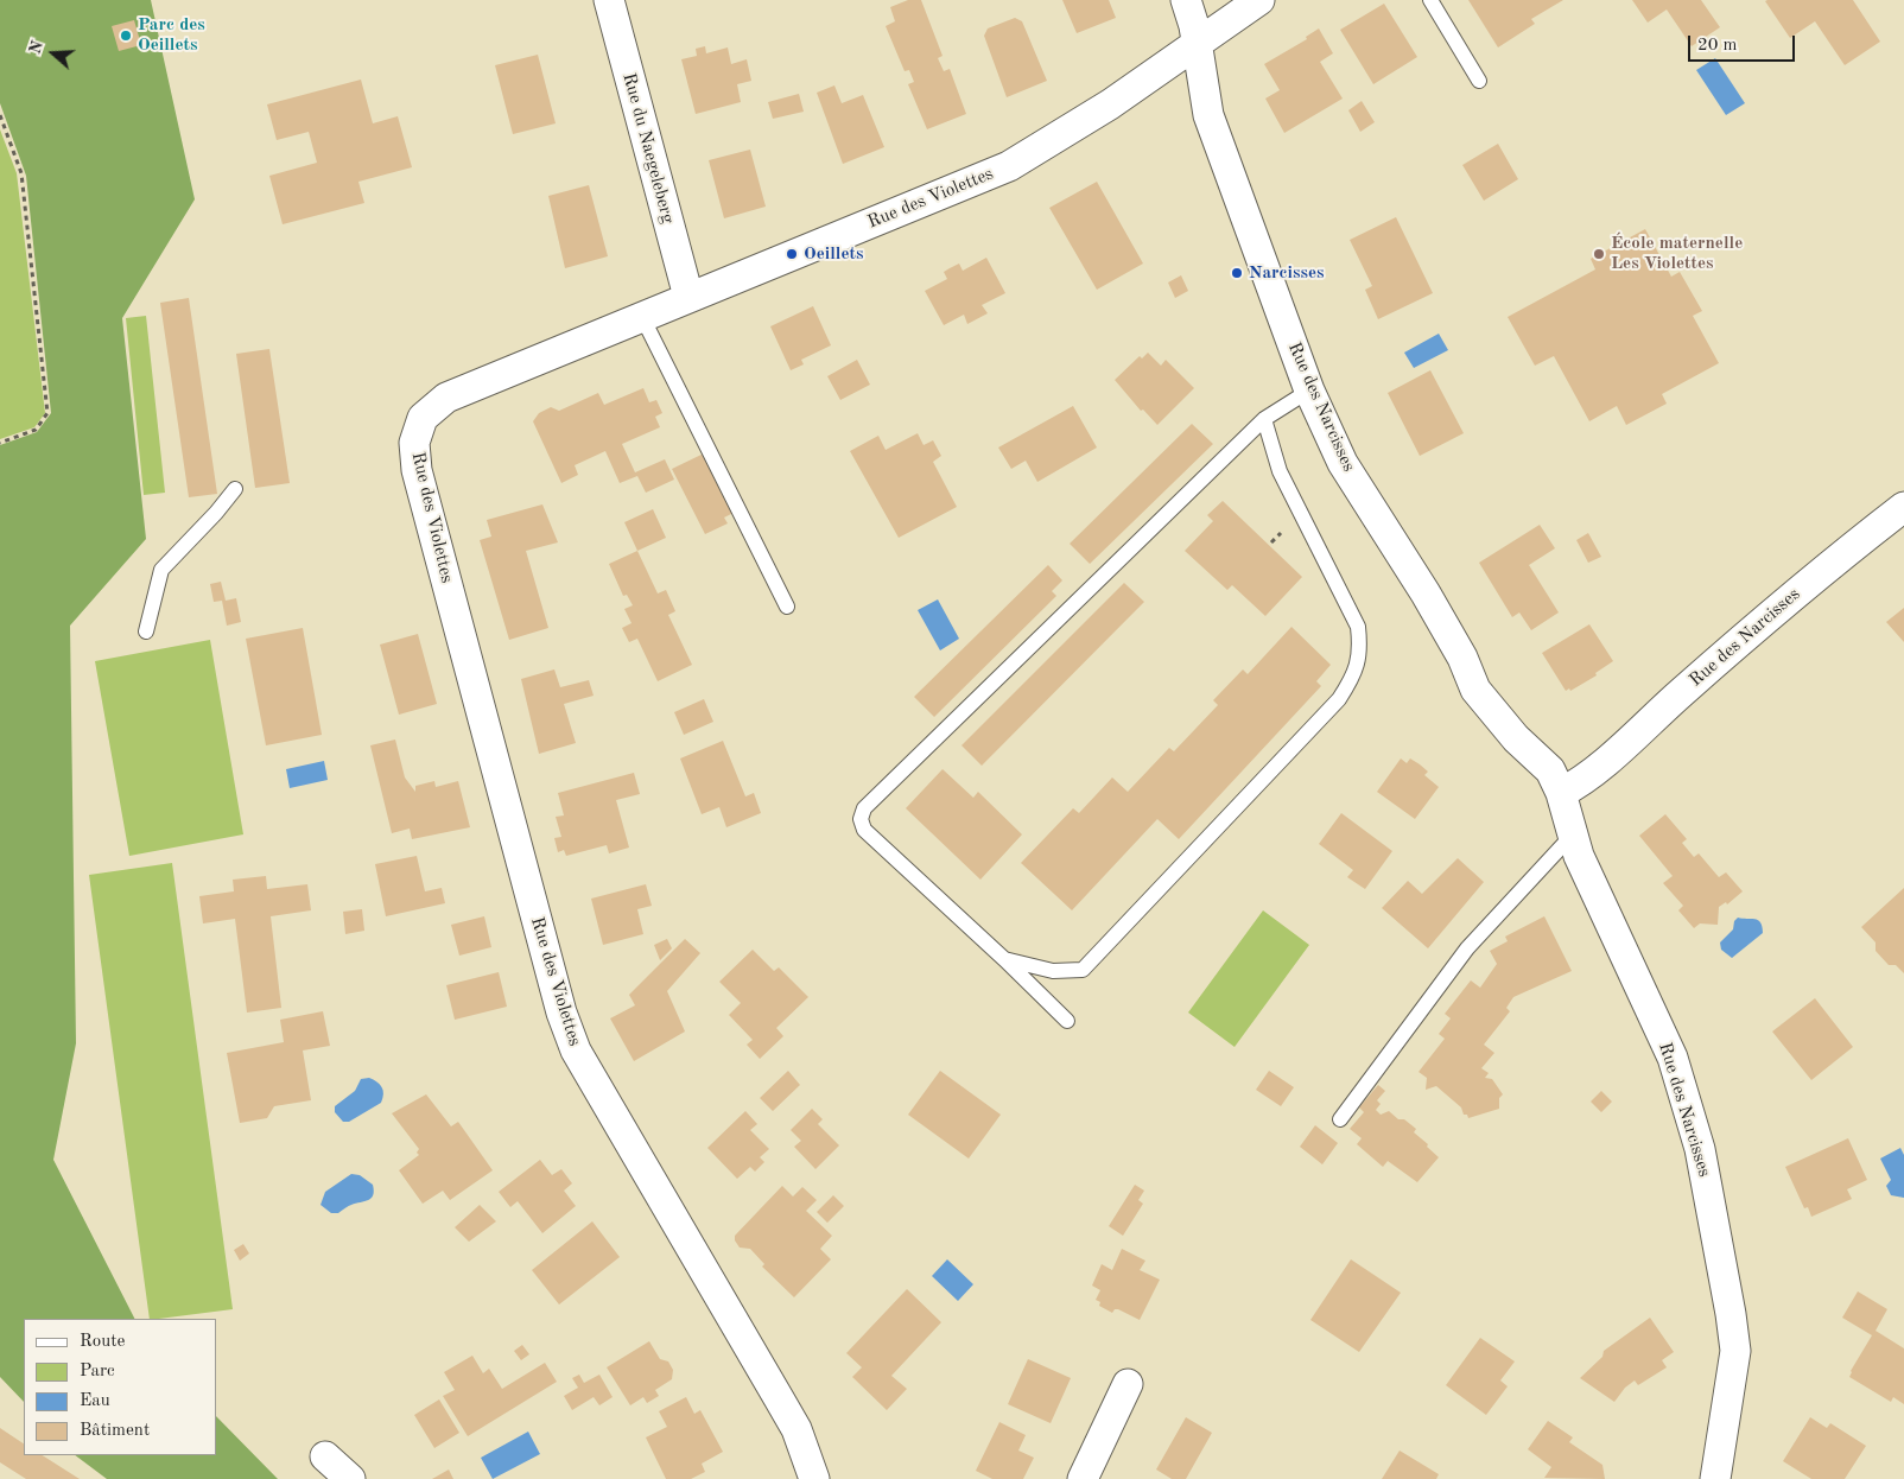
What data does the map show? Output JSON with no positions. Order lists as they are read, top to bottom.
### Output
{
  "streets": {
    "street": ["Rue du Naegeleberg", "Rue des Violettes", "Rue des Narcisses"]
  },
  "crossings": [
    ["Rue du Naegeleberg", "Rue des Violettes"],
    ["Rue des Violettes", "Rue des Narcisses"]
  ],
  "places": [
    "Parc des Oeillets",
    "Oeillets",
    "École maternelle Les Violettes",
    "Narcisses"
  ],
  "legend": [
    "Route",
    "Parc",
    "Eau",
    "Bâtiment"
  ],
  "scale_bar": "20 m",
  "north": "left"
}
